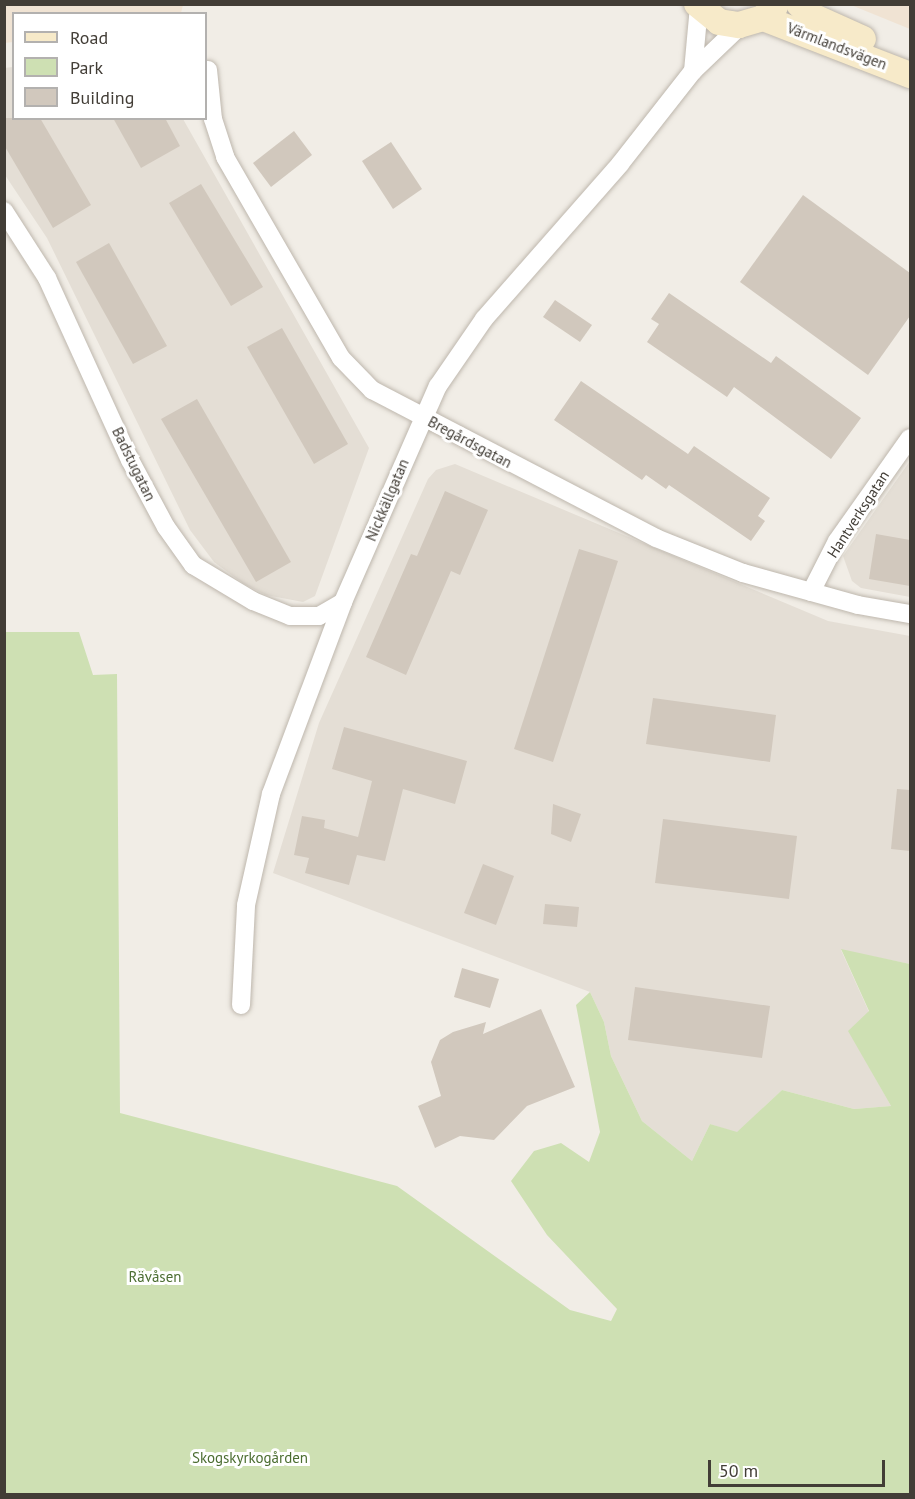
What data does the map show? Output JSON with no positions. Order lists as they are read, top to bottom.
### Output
{
  "streets": {
    "street": [
      "Värmlandsvägen",
      "Bregårdsgatan",
      "Badstugatan",
      "Nickkällgatan",
      "Hantverksgatan"
    ]
  },
  "crossings": [
    ["Värmlandsvägen", "Nickkällgatan"],
    ["Bregårdsgatan", "Nickkällgatan"],
    ["Bregårdsgatan", "Hantverksgatan"],
    ["Badstugatan", "Nickkällgatan"]
  ],
  "parks": ["Rävåsen", "Skogskyrkogården"],
  "legend": ["Road", "Park", "Building"],
  "scale_bar": "50 m"
}
